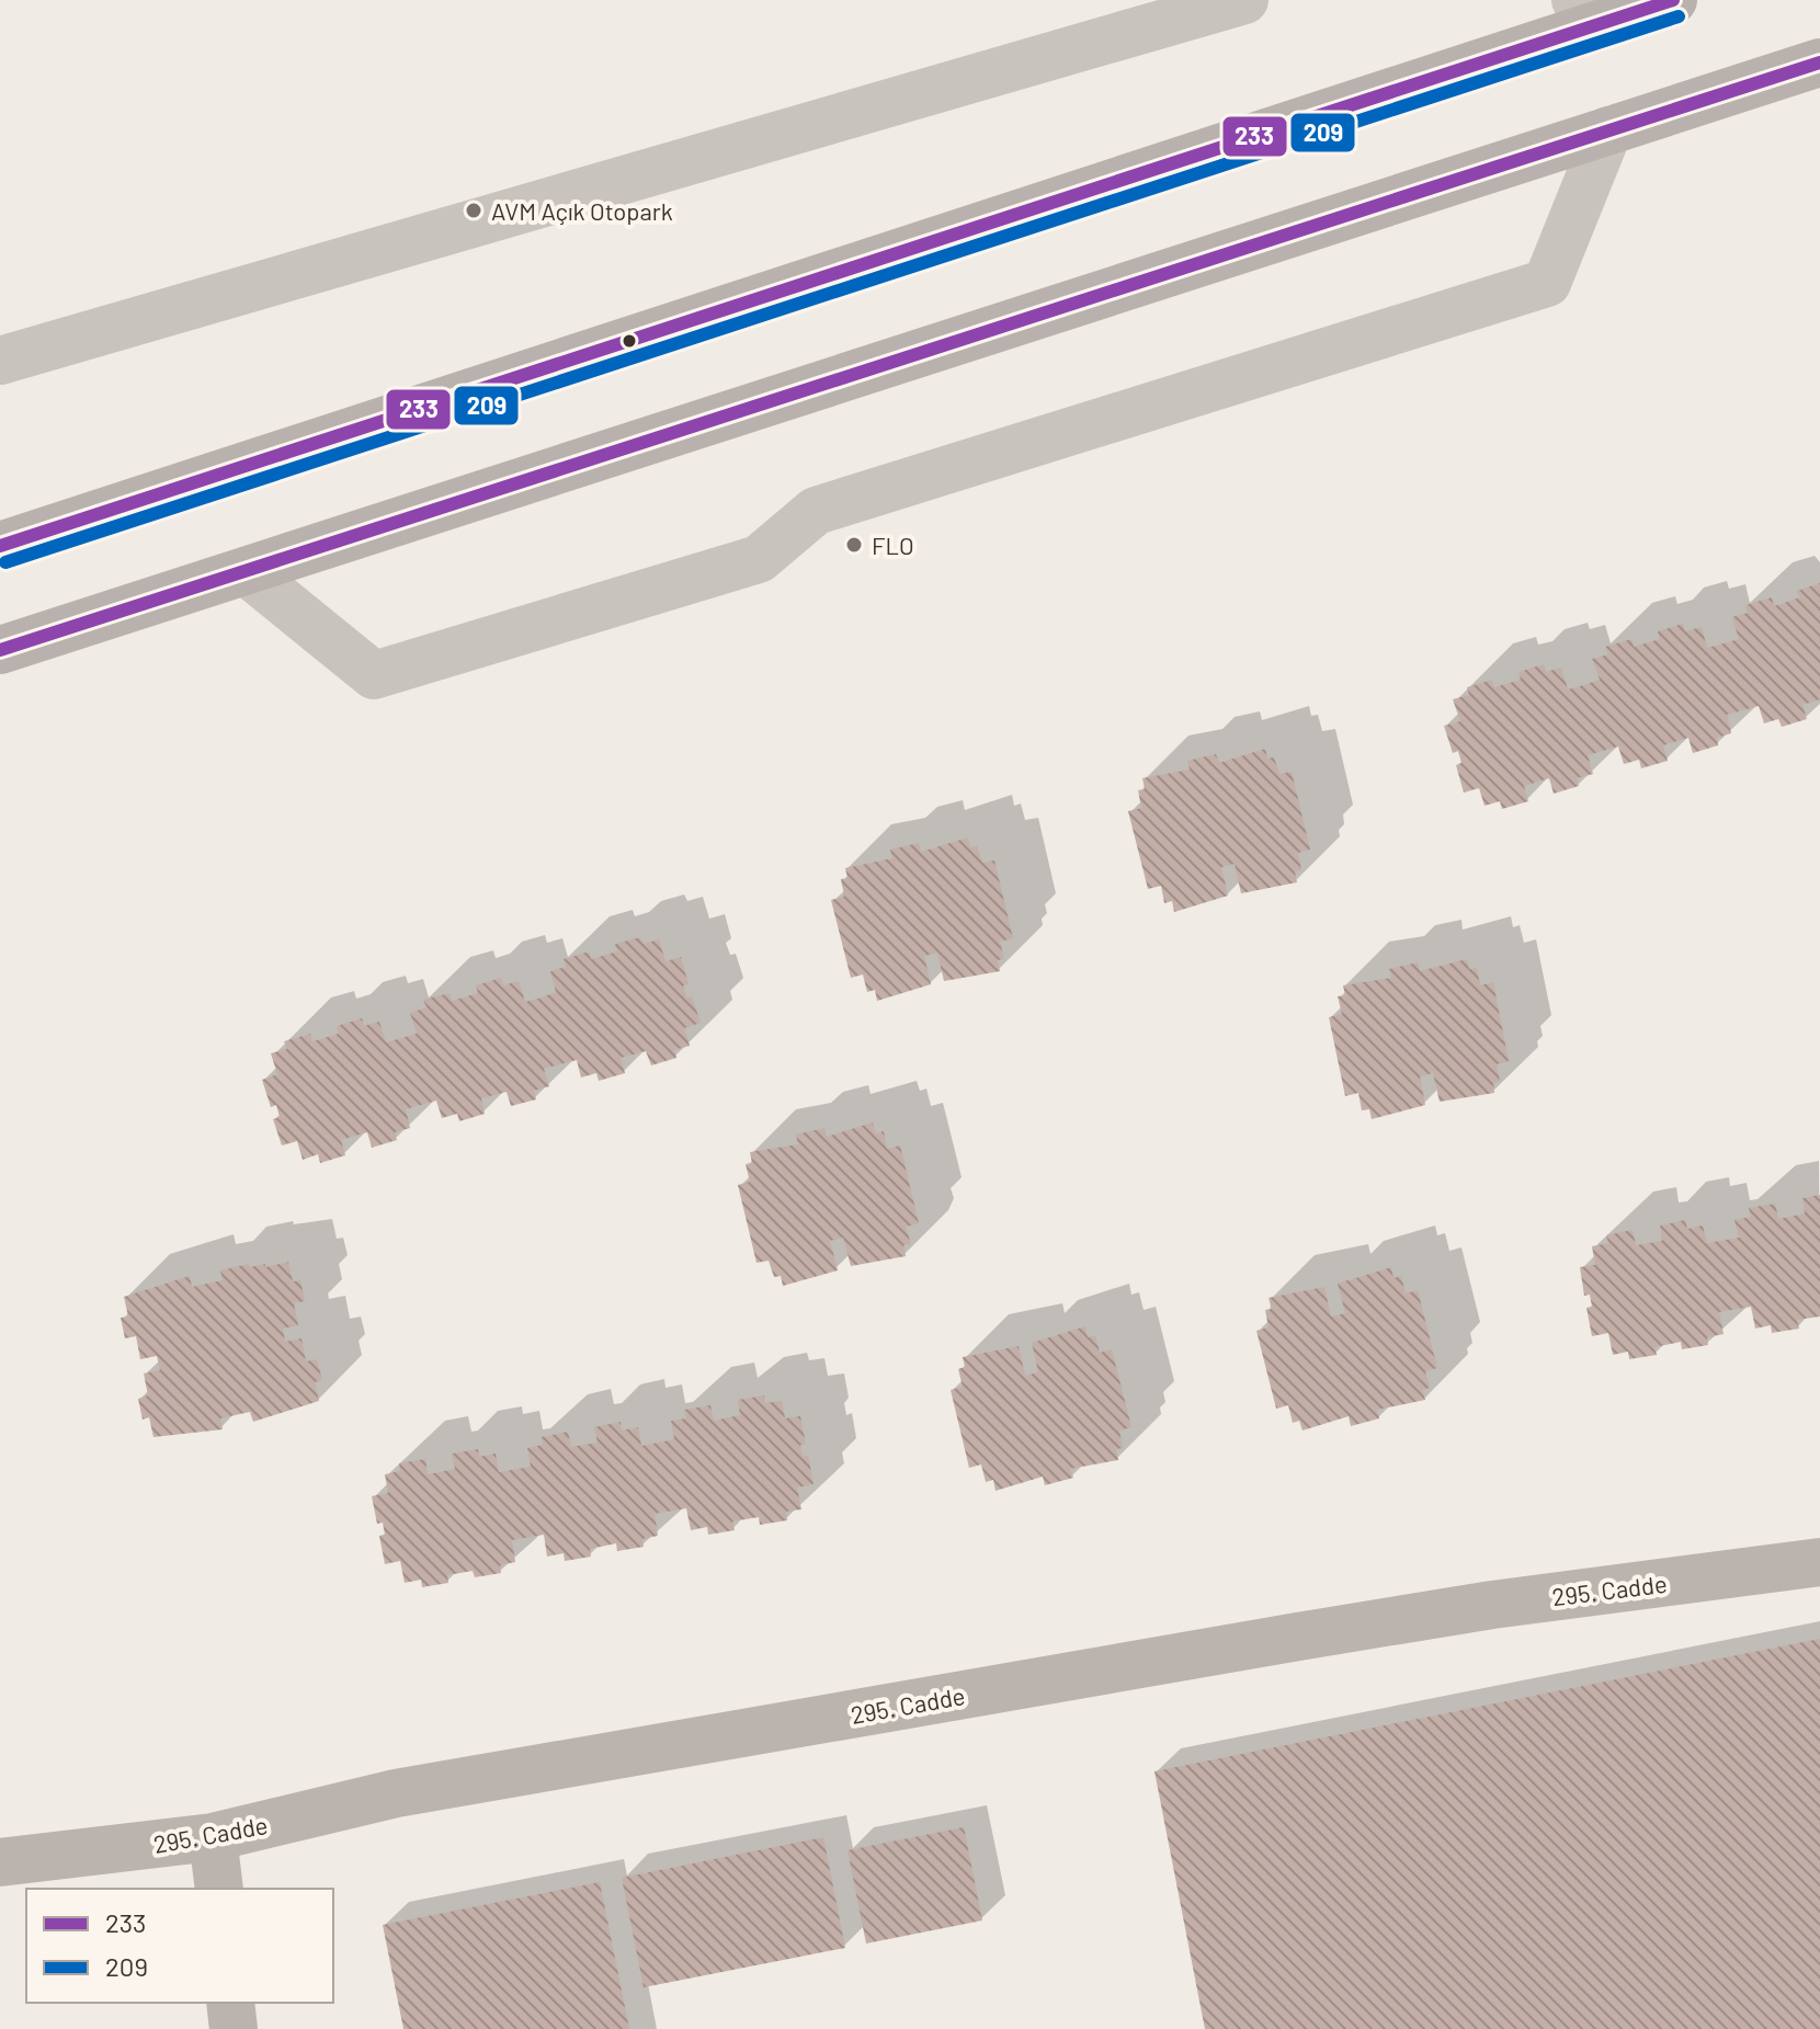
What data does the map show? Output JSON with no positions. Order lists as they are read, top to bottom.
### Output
{
  "streets": {
    "street": ["295. Cadde"]
  },
  "places": ["AVM Açık Otopark", "FLO"],
  "lines": ["transit line 233", "transit line 209"],
  "legend": ["233", "209"]
}
